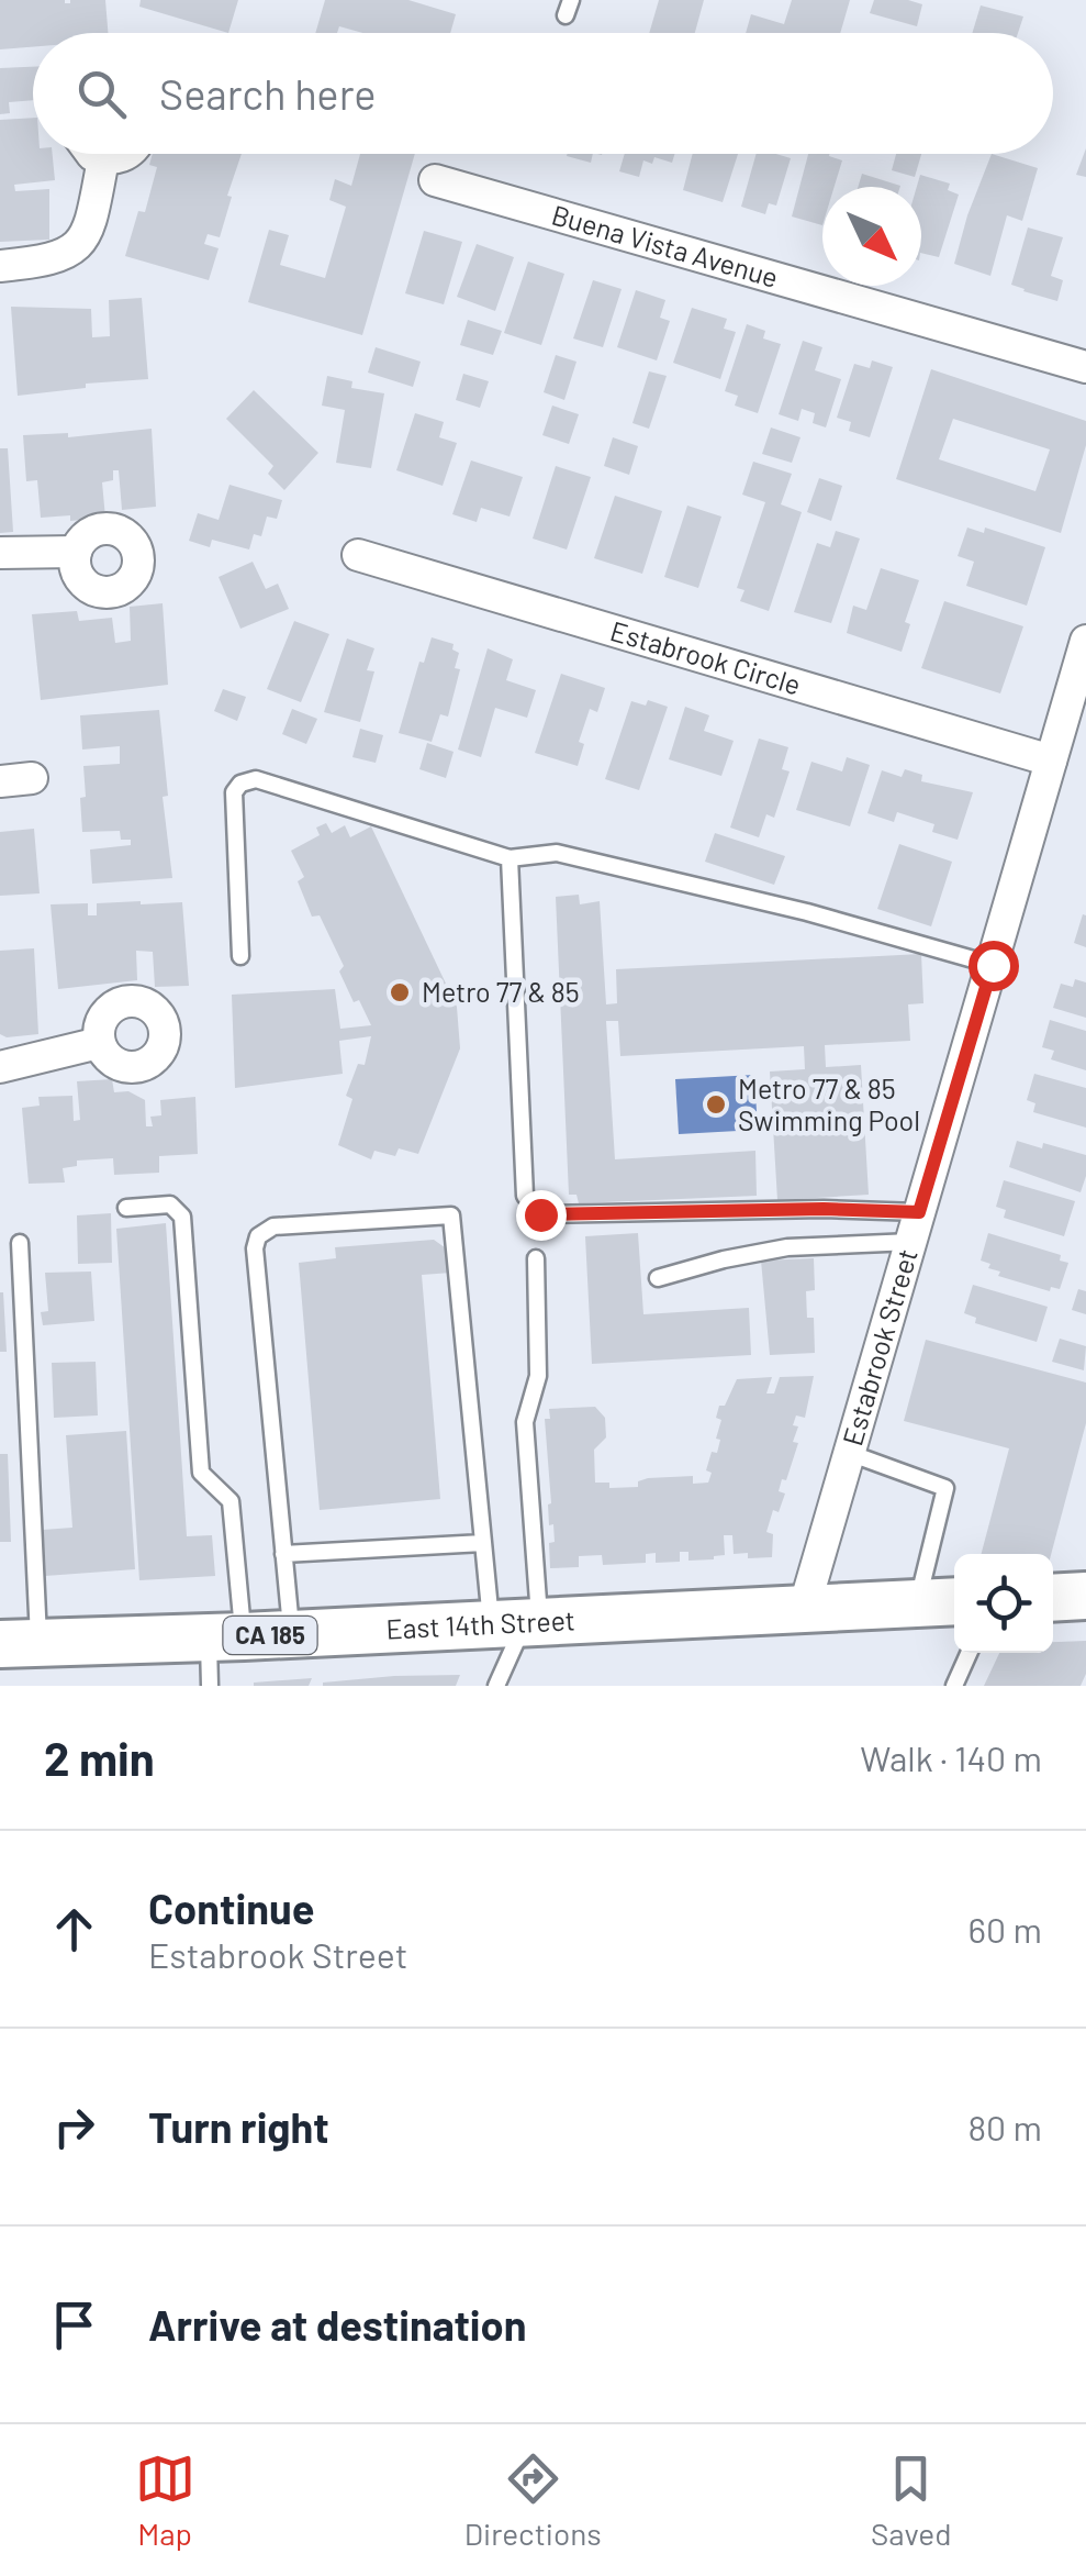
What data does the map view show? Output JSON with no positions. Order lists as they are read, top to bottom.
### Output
{
  "streets": {
    "main road": ["East 14th Street", "CA 185"],
    "street": ["Buena Vista Avenue", "Estabrook Circle", "Estabrook Street"]
  },
  "crossings": [
    ["Estabrook Circle", "Estabrook Street"],
    ["Estabrook Street", "East 14th Street"]
  ],
  "places": ["Metro 77 & 85", "Metro 77 & 85 Swimming Pool"],
  "north": "bottom right",
  "page": {
    "search": "Search here",
    "heading": ["2 min", "Walk · 140 m"],
    "list": [
      ["Continue", "Estabrook Street", "60 m"],
      ["Turn right", "80 m"],
      "Arrive at destination"
    ],
    "nav": ["Map", "Directions", "Saved"]
  }
}
